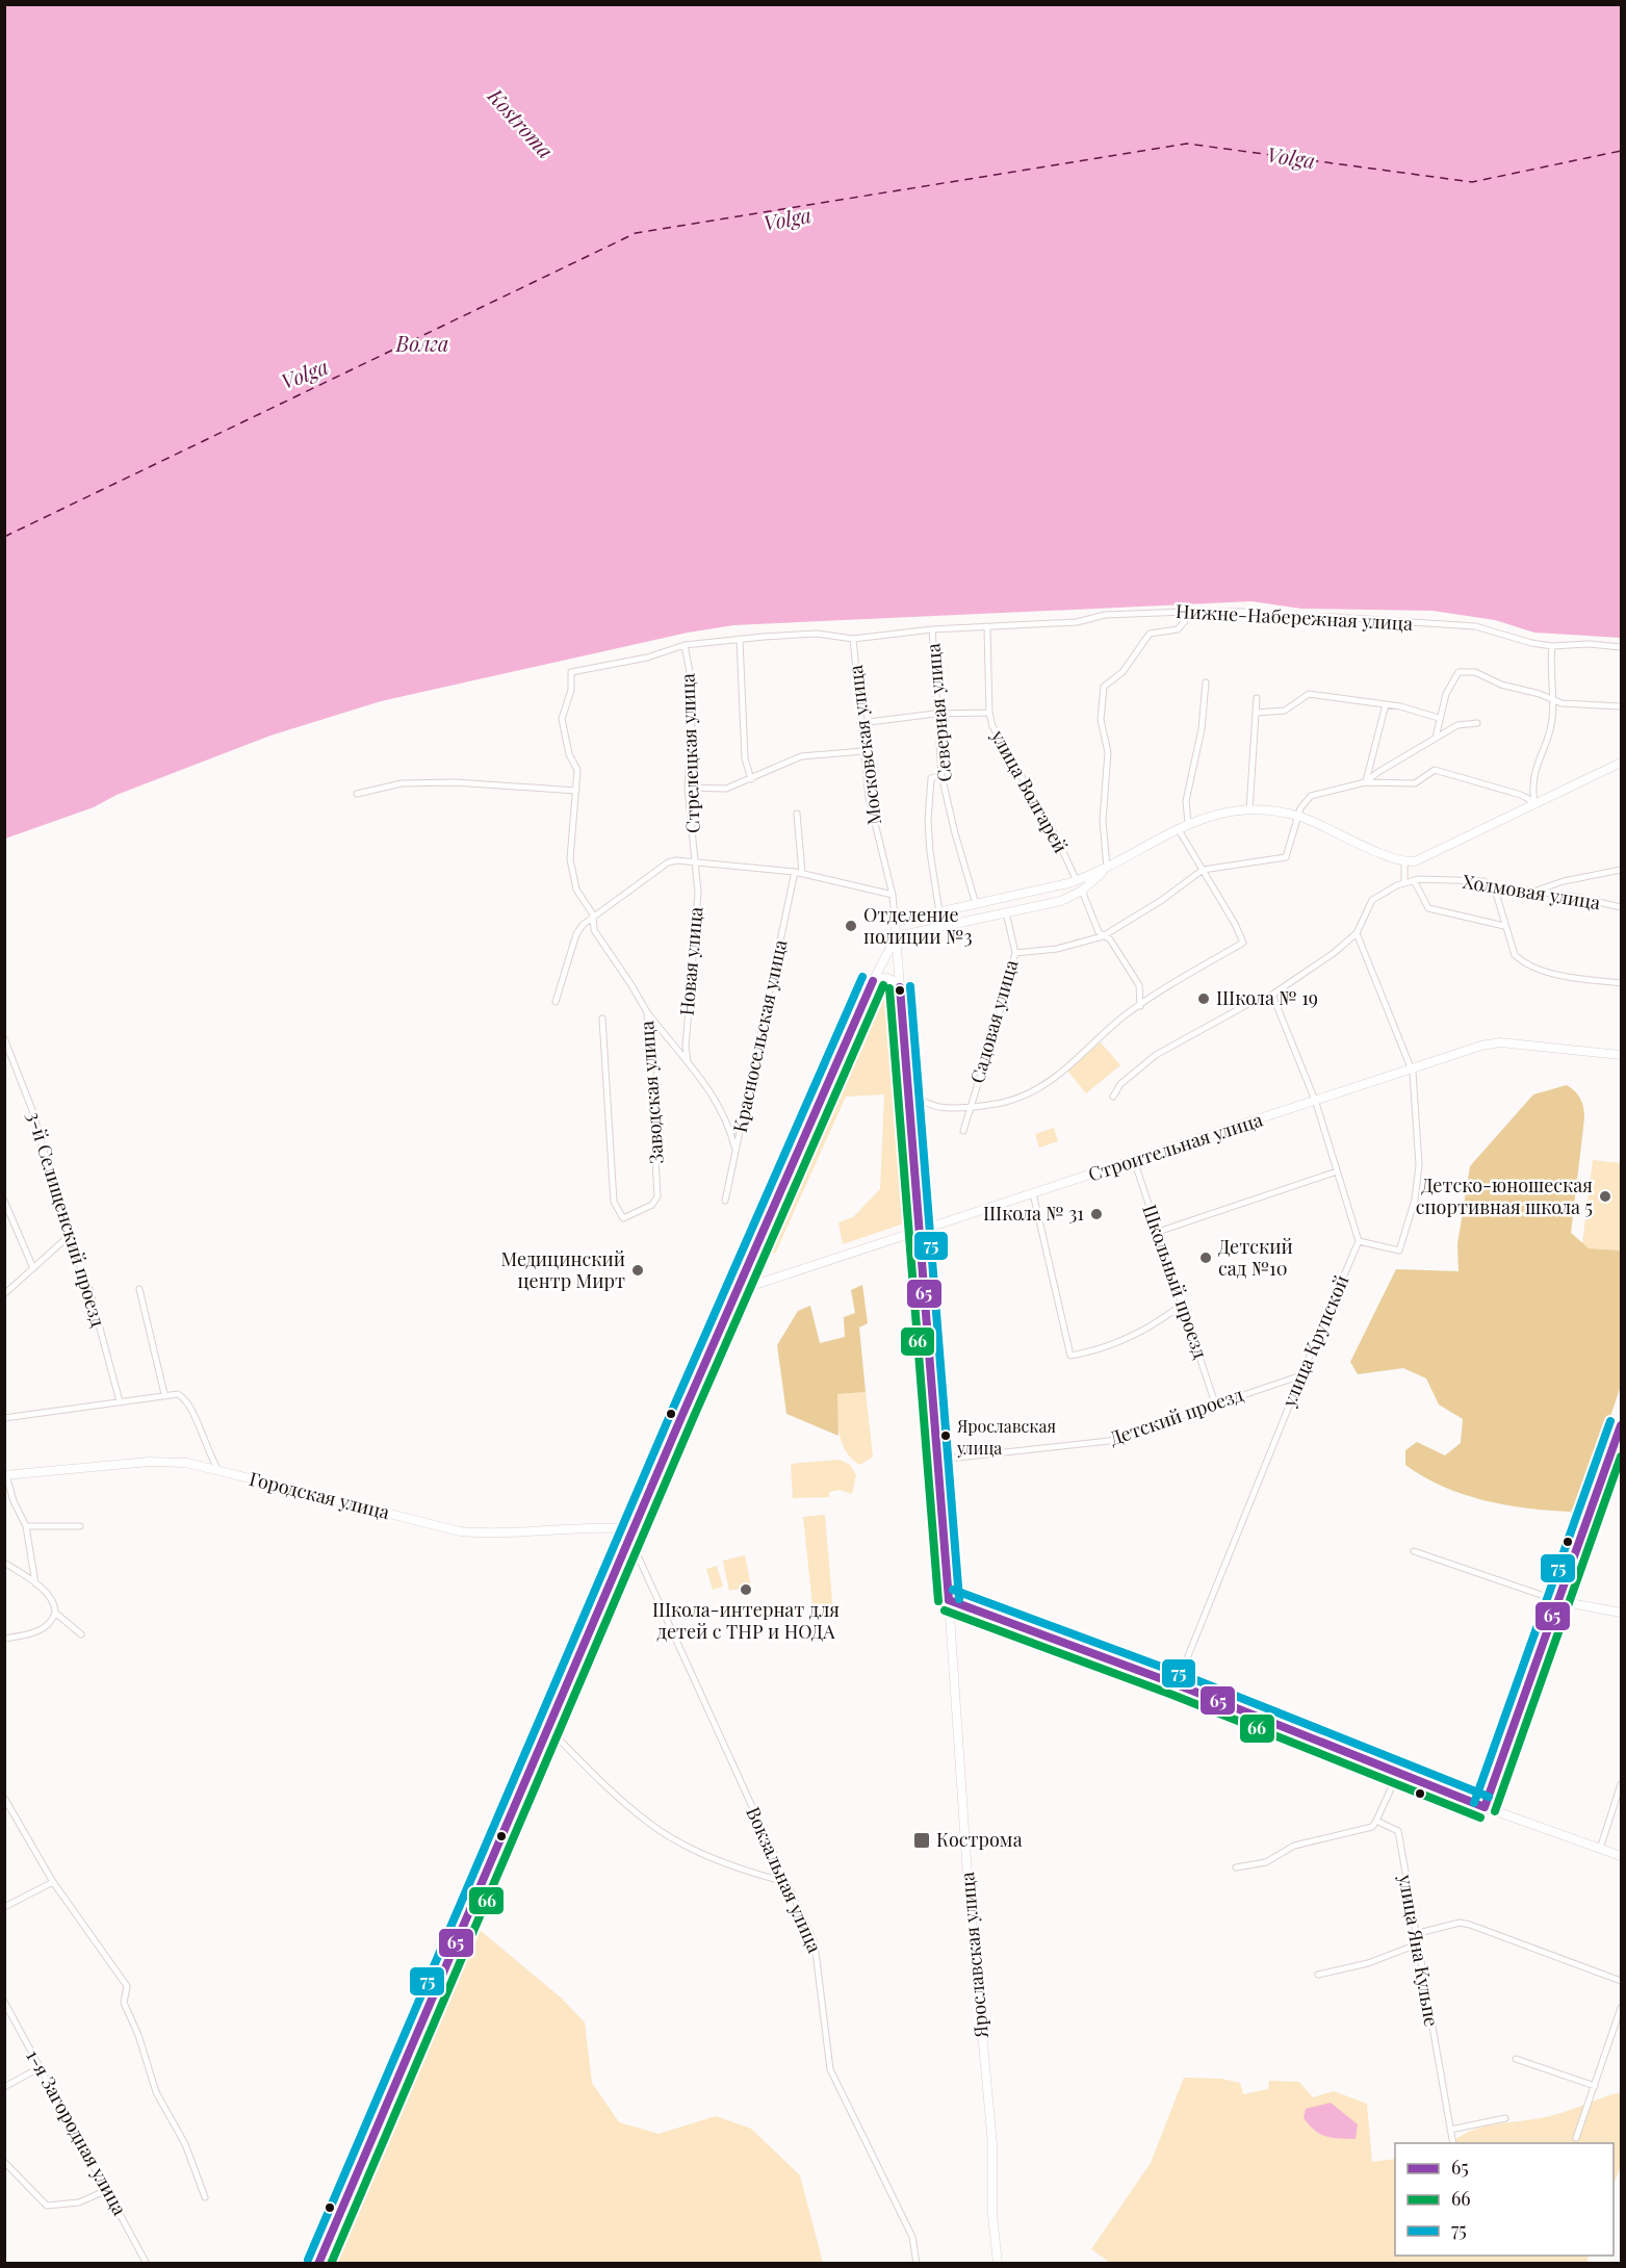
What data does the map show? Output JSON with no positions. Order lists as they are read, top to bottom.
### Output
{
  "streets": {
    "main road": [
      "Московская улица",
      "Строительная улица",
      "Городская улица",
      "Ярославская улица"
    ],
    "street": [
      "Нижне-Набережная улица",
      "Северная улица",
      "Стрелецкая улица",
      "улица Волгарей",
      "Холмовая улица",
      "Новая улица",
      "Садовая улица",
      "Красносельская улица",
      "Заводская улица",
      "3-й Селищенский проезд",
      "Школьный проезд",
      "улица Крупской",
      "Детский проезд",
      "Вокзальная улица",
      "улица Яна Кульпе",
      "1-я Загородная улица"
    ]
  },
  "crossings": [
    ["Нижне-Набережная улица", "Северная улица"],
    ["Нижне-Набережная улица", "Московская улица"],
    ["Нижне-Набережная улица", "Стрелецкая улица"],
    ["Нижне-Набережная улица", "улица Волгарей"],
    ["Нижне-Набережная улица", "Заводская улица"],
    ["Московская улица", "Ярославская улица"],
    ["Стрелецкая улица", "Новая улица"],
    ["Строительная улица", "Школьный проезд"],
    ["Строительная улица", "Ярославская улица"],
    ["Школьный проезд", "Детский проезд"],
    ["улица Крупской", "Детский проезд"],
    ["Детский проезд", "Ярославская улица"]
  ],
  "water": ["Kostroma", "Volga", "Волга"],
  "places": {
    "other": [
      "Отделение полиции №3",
      "Школа № 19",
      "Детско-юношеская спортивная школа 5",
      "Школа № 31",
      "Детский сад №10",
      "Медицинский центр Мирт",
      "Ярославская улица",
      "Школа-интернат для детей с ТНР и НОДА"
    ],
    "transit": ["Кострома"]
  },
  "lines": ["transit line 75", "transit line 65", "transit line 66"],
  "legend": ["65", "66", "75"]
}
